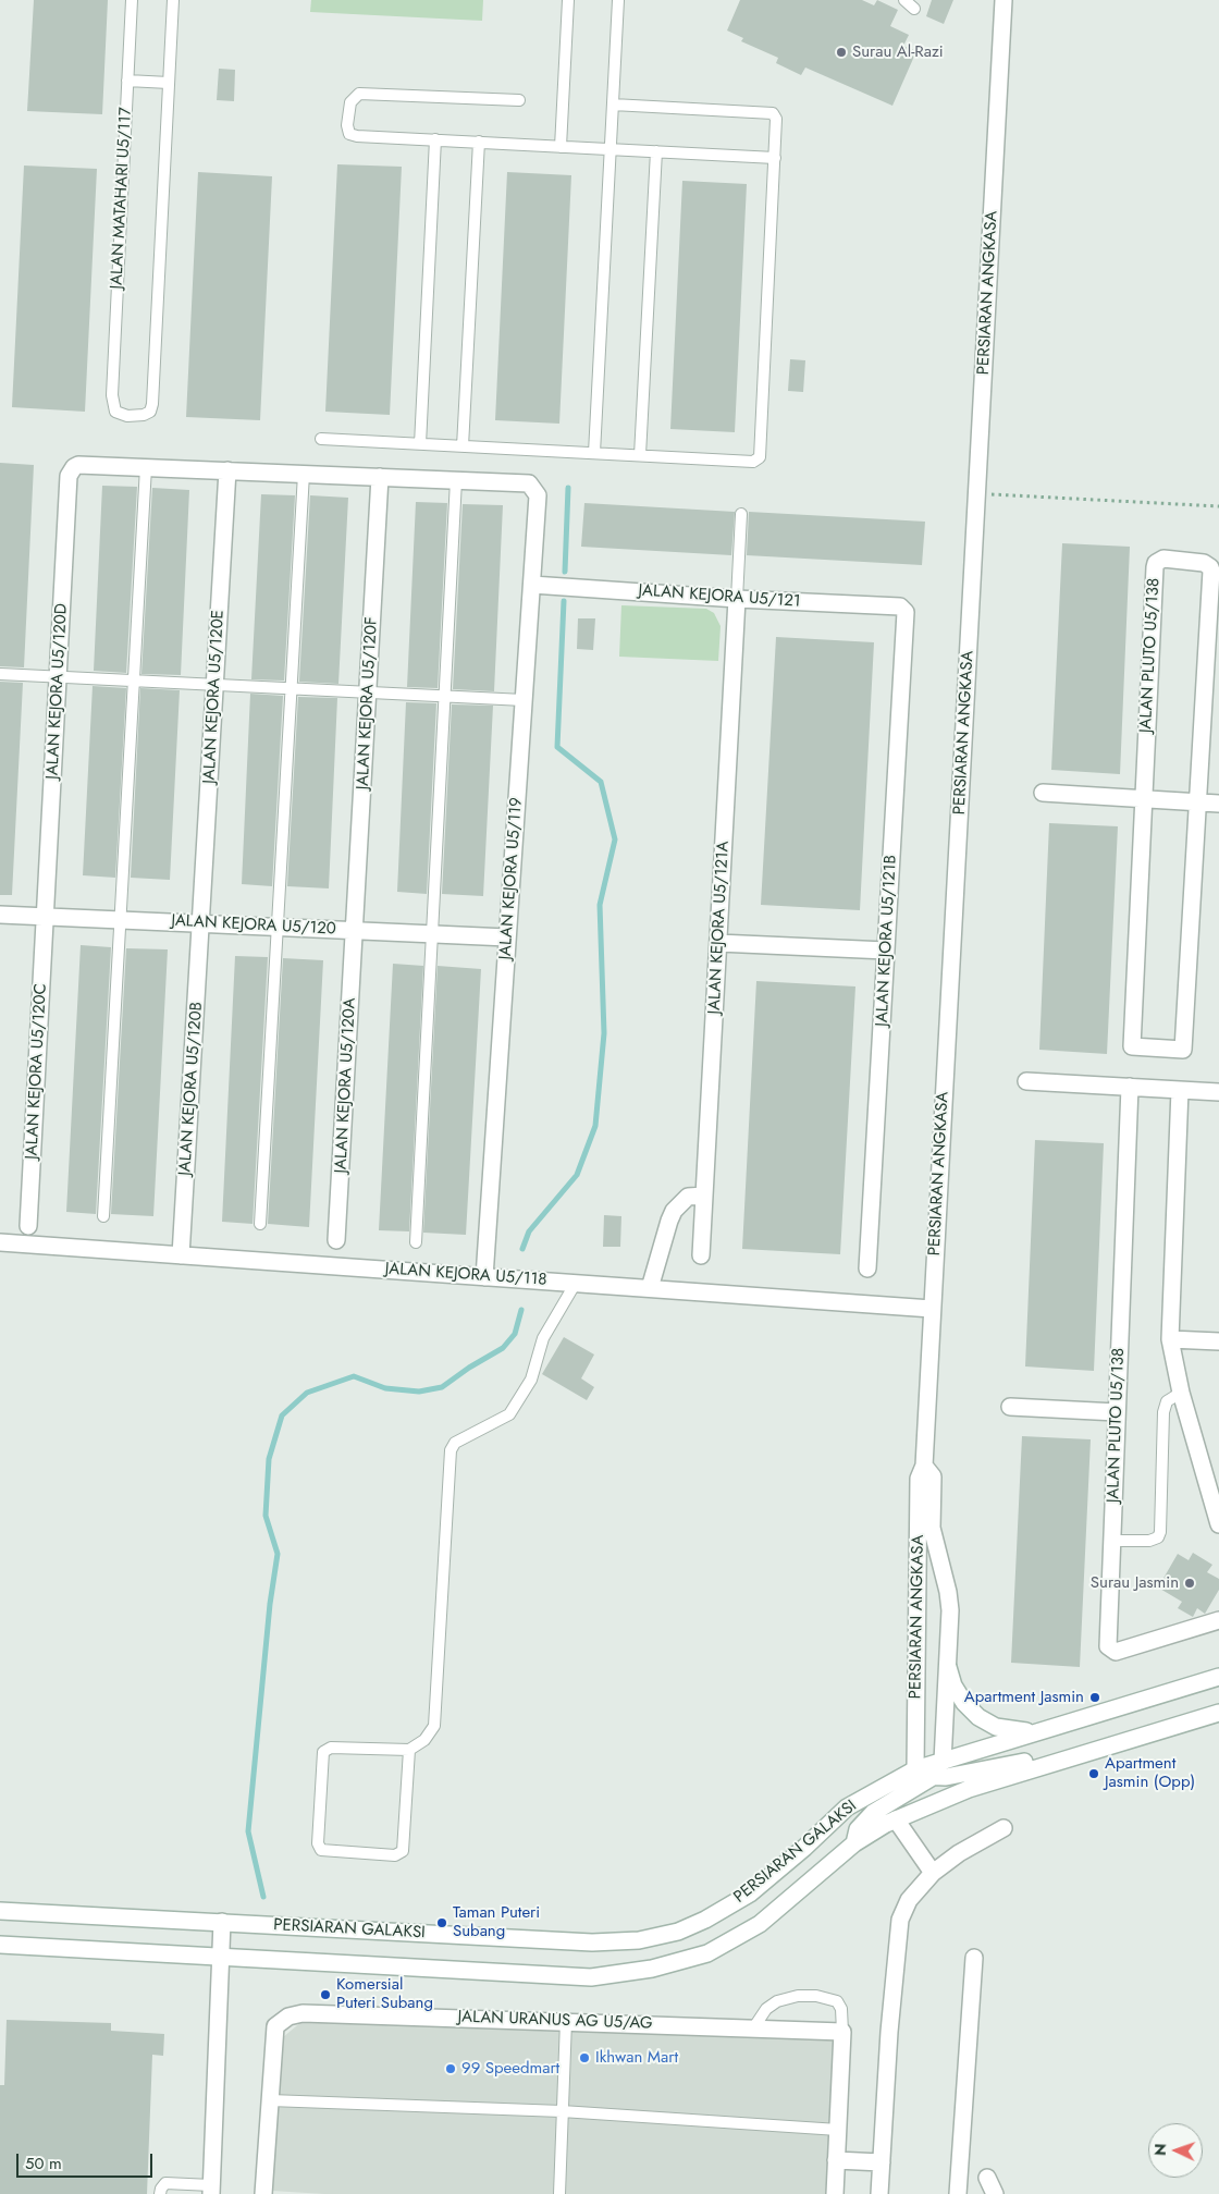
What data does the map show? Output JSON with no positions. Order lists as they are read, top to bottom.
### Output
{
  "streets": {
    "street": [
      "PERSIARAN ANGKASA",
      "JALAN KEJORA U5/121",
      "JALAN PLUTO U5/138",
      "JALAN KEJORA U5/120D",
      "JALAN KEJORA U5/120E",
      "JALAN KEJORA U5/120F",
      "JALAN KEJORA U5/119",
      "JALAN KEJORA U5/120",
      "JALAN KEJORA U5/121A",
      "JALAN KEJORA U5/121B",
      "JALAN KEJORA U5/120C",
      "JALAN KEJORA U5/120A",
      "JALAN KEJORA U5/120B",
      "JALAN KEJORA U5/118",
      "PERSIARAN GALAKSI",
      "JALAN URANUS AG U5/AG"
    ],
    "lane": ["JALAN MATAHARI U5/117"]
  },
  "crossings": [
    ["PERSIARAN ANGKASA", "JALAN KEJORA U5/118"],
    ["PERSIARAN ANGKASA", "PERSIARAN GALAKSI"],
    ["JALAN KEJORA U5/121", "JALAN KEJORA U5/119"],
    ["JALAN KEJORA U5/121", "JALAN KEJORA U5/121A"],
    ["JALAN KEJORA U5/121", "JALAN KEJORA U5/121B"],
    ["JALAN KEJORA U5/120D", "JALAN KEJORA U5/120"],
    ["JALAN KEJORA U5/120D", "JALAN KEJORA U5/120C"],
    ["JALAN KEJORA U5/120E", "JALAN KEJORA U5/120"],
    ["JALAN KEJORA U5/120E", "JALAN KEJORA U5/120B"],
    ["JALAN KEJORA U5/120F", "JALAN KEJORA U5/120"],
    ["JALAN KEJORA U5/120F", "JALAN KEJORA U5/120A"],
    ["JALAN KEJORA U5/119", "JALAN KEJORA U5/120"],
    ["JALAN KEJORA U5/119", "JALAN KEJORA U5/118"],
    ["JALAN KEJORA U5/120", "JALAN KEJORA U5/120C"],
    ["JALAN KEJORA U5/120", "JALAN KEJORA U5/120A"],
    ["JALAN KEJORA U5/120", "JALAN KEJORA U5/120B"],
    ["JALAN KEJORA U5/120B", "JALAN KEJORA U5/118"]
  ],
  "places": [
    "Surau Al-Razi",
    "Surau Jasmin",
    "Apartment Jasmin",
    "Apartment Jasmin (Opp)",
    "Taman Puteri Subang",
    "Komersial Puteri Subang",
    "Ikhwan Mart",
    "99 Speedmart"
  ],
  "scale_bar": "50 m",
  "north": "left"
}
